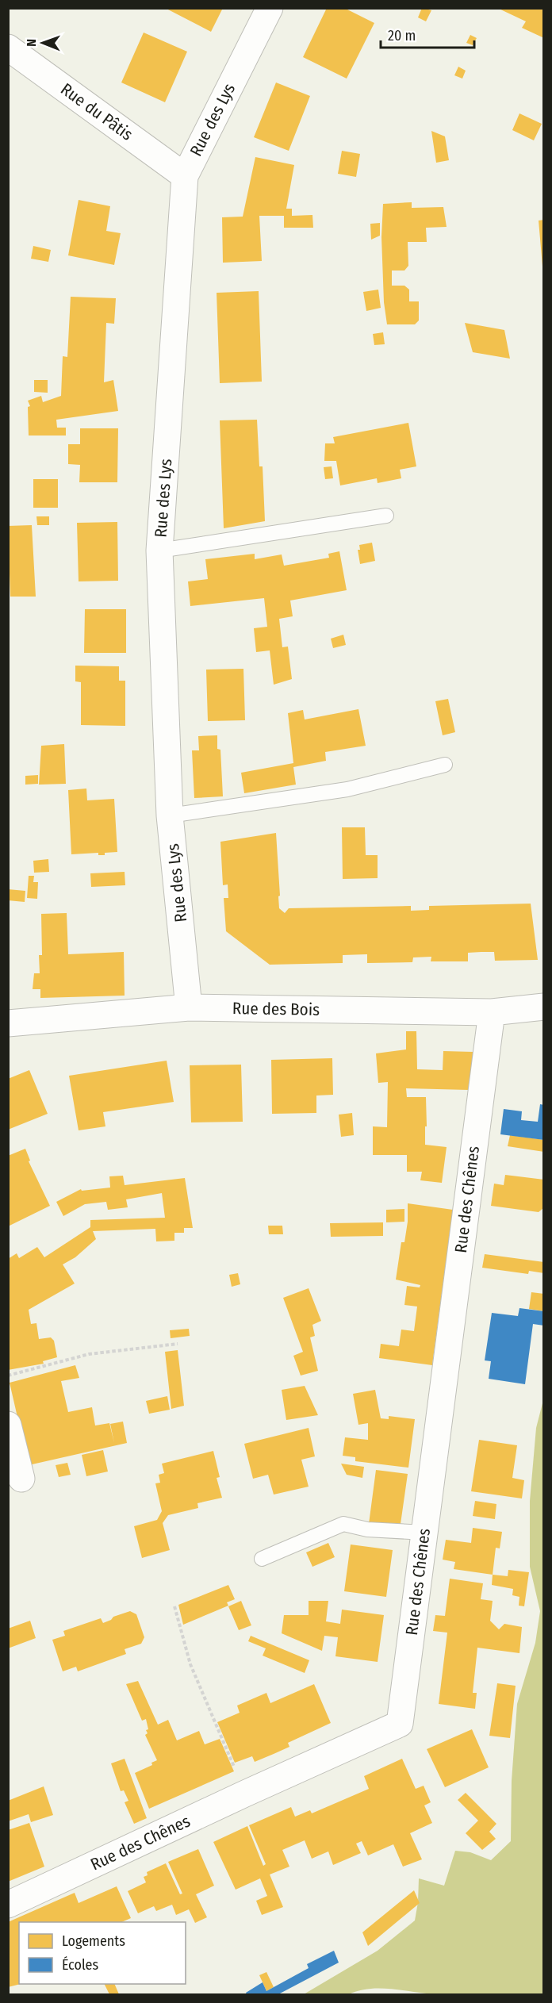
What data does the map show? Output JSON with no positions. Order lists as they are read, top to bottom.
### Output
{
  "streets": {
    "street": [
      "Rue du Pâtis",
      "Rue des Lys",
      "Rue des Bois",
      "Rue des Chênes"
    ]
  },
  "crossings": [
    ["Rue du Pâtis", "Rue des Lys"],
    ["Rue des Lys", "Rue des Bois"],
    ["Rue des Bois", "Rue des Chênes"]
  ],
  "legend": ["Logements", "Écoles"],
  "scale_bar": "20 m",
  "north": "left"
}
